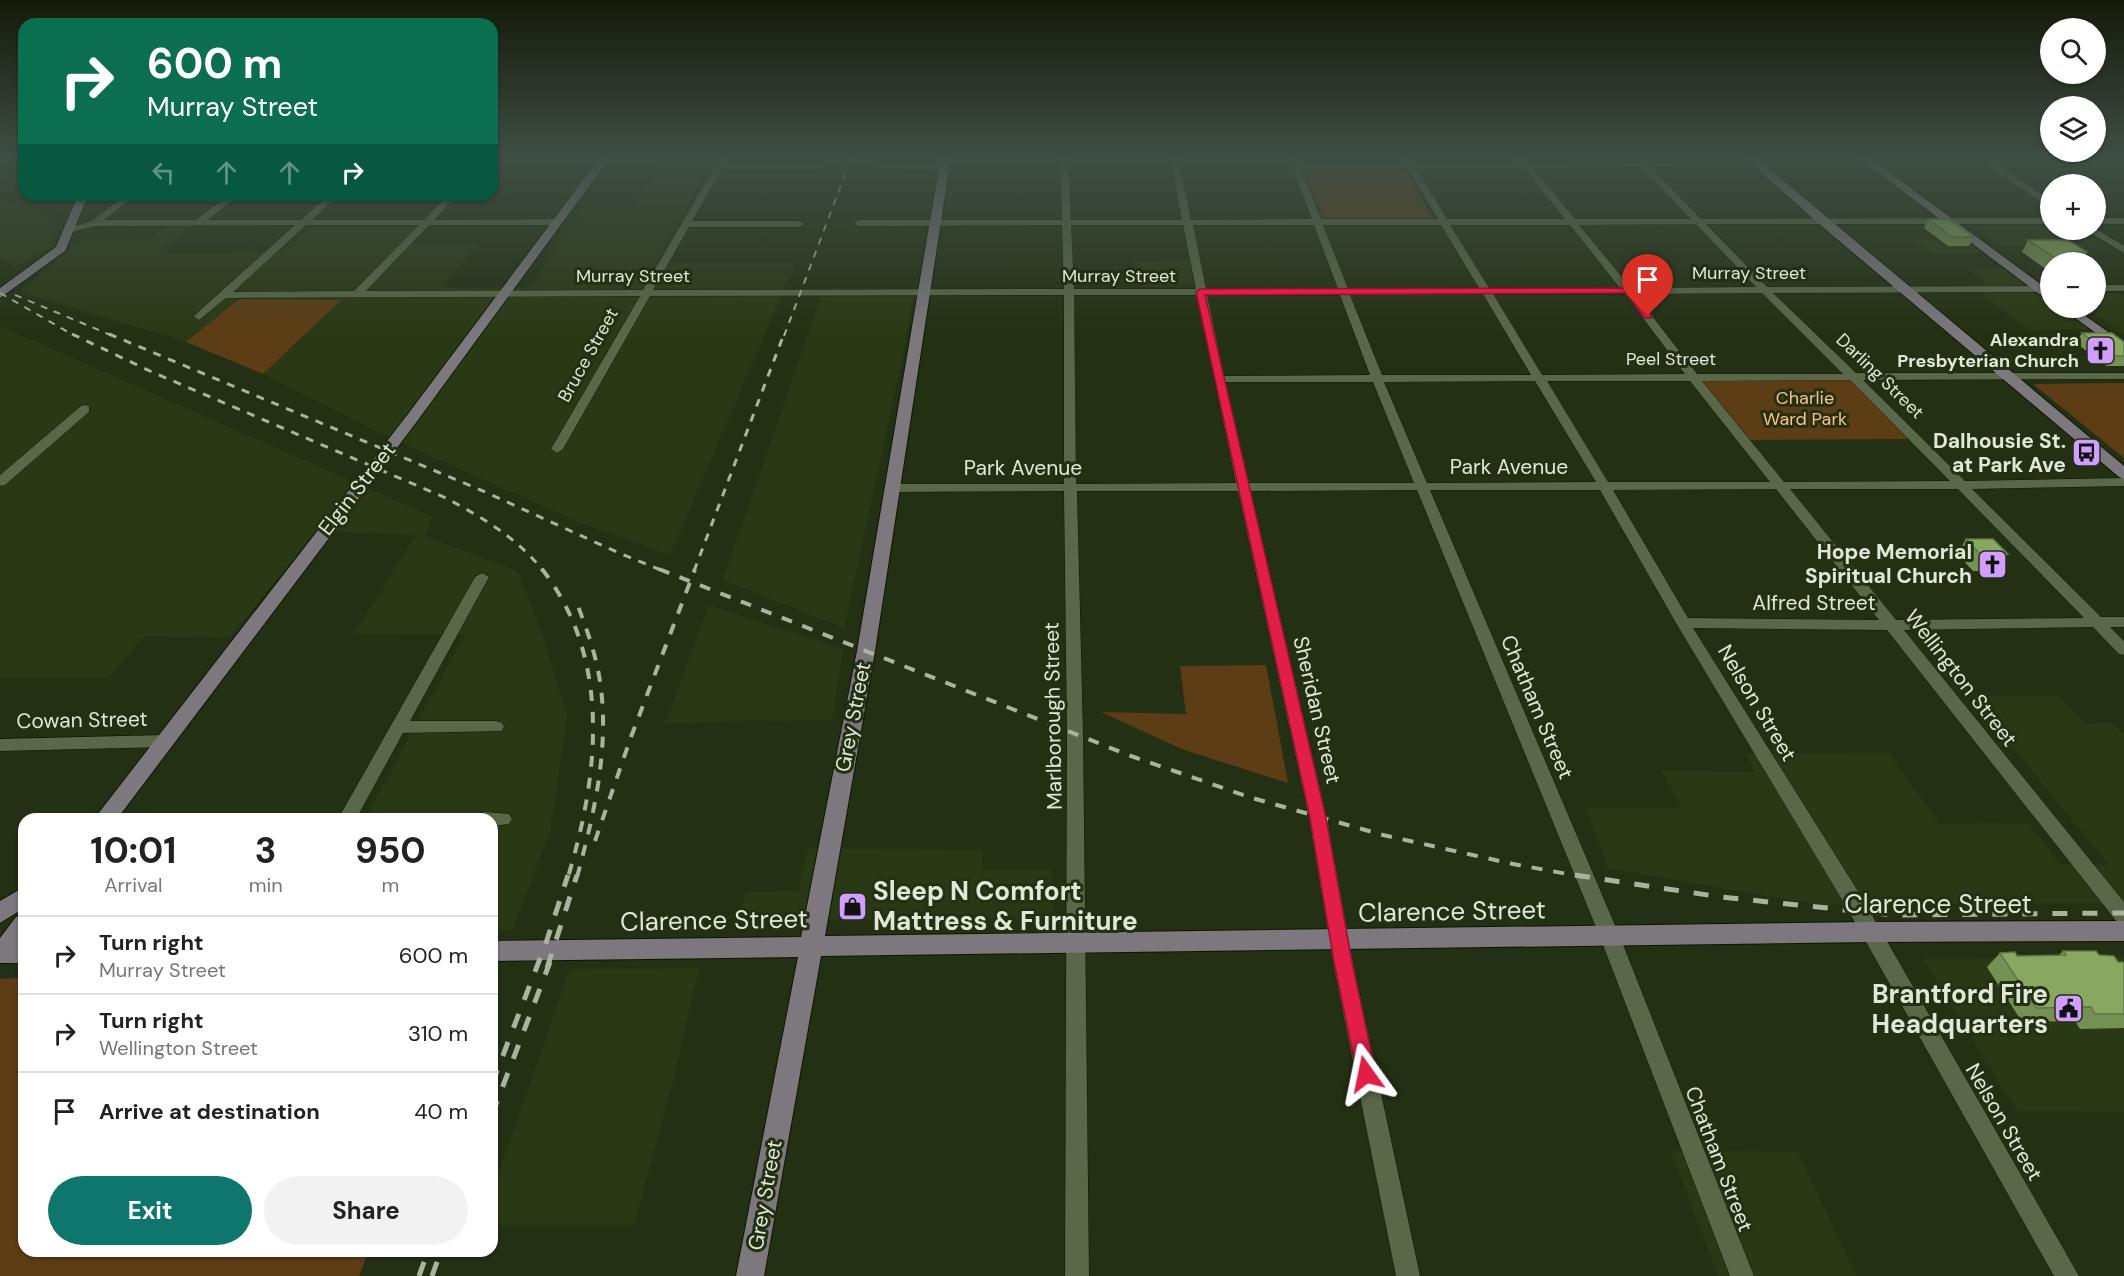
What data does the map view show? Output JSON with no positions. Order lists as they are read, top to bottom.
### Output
{
  "streets": {
    "main road": ["Elgin Street", "Grey Street", "Clarence Street"],
    "street": [
      "Murray Street",
      "Bruce Street",
      "Peel Street",
      "Darling Street",
      "Park Avenue",
      "Alfred Street",
      "Wellington Street",
      "Nelson Street",
      "Chatham Street",
      "Sheridan Street",
      "Marlborough Street",
      "Cowan Street"
    ]
  },
  "crossings": [
    ["Murray Street", "Bruce Street"],
    ["Murray Street", "Darling Street"],
    ["Murray Street", "Elgin Street"],
    ["Murray Street", "Wellington Street"],
    ["Murray Street", "Nelson Street"],
    ["Murray Street", "Chatham Street"],
    ["Murray Street", "Sheridan Street"],
    ["Murray Street", "Marlborough Street"],
    ["Murray Street", "Grey Street"],
    ["Peel Street", "Darling Street"],
    ["Peel Street", "Wellington Street"],
    ["Peel Street", "Nelson Street"],
    ["Peel Street", "Chatham Street"],
    ["Peel Street", "Sheridan Street"],
    ["Darling Street", "Park Avenue"],
    ["Darling Street", "Alfred Street"],
    ["Park Avenue", "Wellington Street"],
    ["Park Avenue", "Nelson Street"],
    ["Park Avenue", "Chatham Street"],
    ["Park Avenue", "Sheridan Street"],
    ["Park Avenue", "Marlborough Street"],
    ["Park Avenue", "Grey Street"],
    ["Elgin Street", "Cowan Street"],
    ["Alfred Street", "Wellington Street"],
    ["Alfred Street", "Nelson Street"],
    ["Nelson Street", "Clarence Street"],
    ["Chatham Street", "Clarence Street"],
    ["Sheridan Street", "Clarence Street"],
    ["Marlborough Street", "Clarence Street"],
    ["Grey Street", "Clarence Street"]
  ],
  "parks": ["Charlie Ward Park"],
  "places": {
    "church": ["Alexandra Presbyterian Church", "Hope Memorial Spiritual Church"],
    "bus stop": ["Dalhousie St. at Park Ave"],
    "shop": ["Sleep N Comfort Mattress & Furniture"],
    "public building": ["Brantford Fire Headquarters"]
  },
  "page": {
    "map_buttons": ["+", "−"],
    "turn": ["600 m", "Murray Street"],
    "eta": [
      "10:01",
      "Arrival",
      "3",
      "min",
      "950",
      "m"
    ],
    "list": [
      {
        "name": "Turn right",
        "note": "Murray Street",
        "value": "600 m"
      },
      {
        "name": "Turn right",
        "note": "Wellington Street",
        "value": "310 m"
      },
      {
        "name": "Arrive at destination",
        "value": "40 m"
      }
    ],
    "buttons": ["Exit", "Share"]
  }
}
